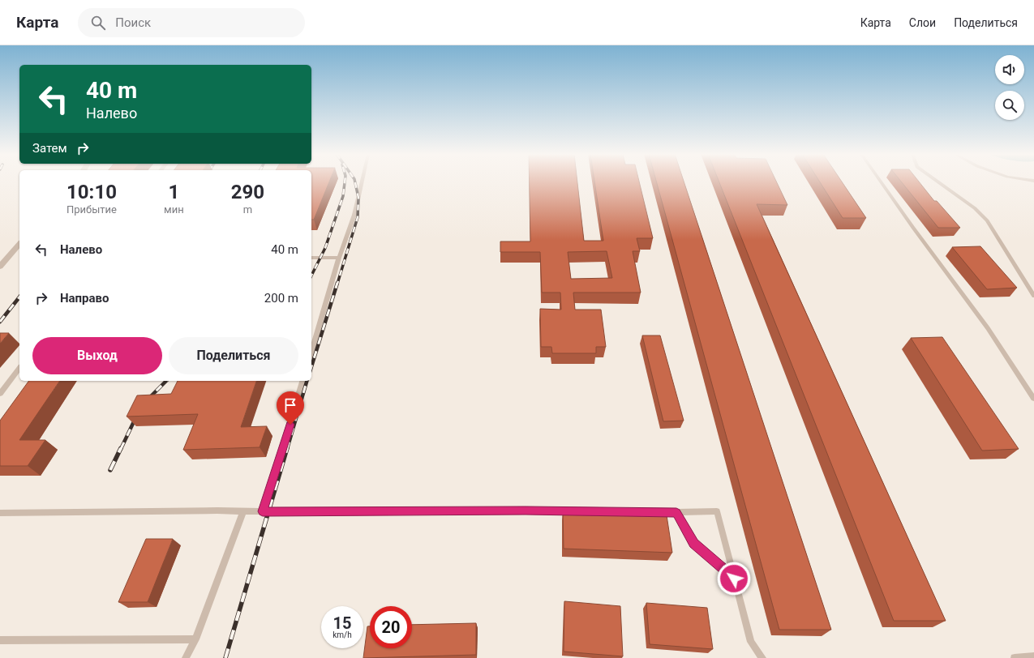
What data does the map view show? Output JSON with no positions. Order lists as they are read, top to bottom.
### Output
{
  "page": {
    "header": "Карта",
    "search": "Поиск",
    "nav": ["Карта", "Слои", "Поделиться"],
    "turn": ["40 m", "Налево"],
    "then": "Затем",
    "eta": [
      "10:10",
      "Прибытие",
      "1",
      "мин",
      "290",
      "m"
    ],
    "list": [
      {
        "name": "Налево",
        "value": "40 m"
      },
      {
        "name": "Направо",
        "value": "200 m"
      }
    ],
    "buttons": ["Выход", "Поделиться"],
    "speed": "15 km/h",
    "limit": "20"
  }
}
